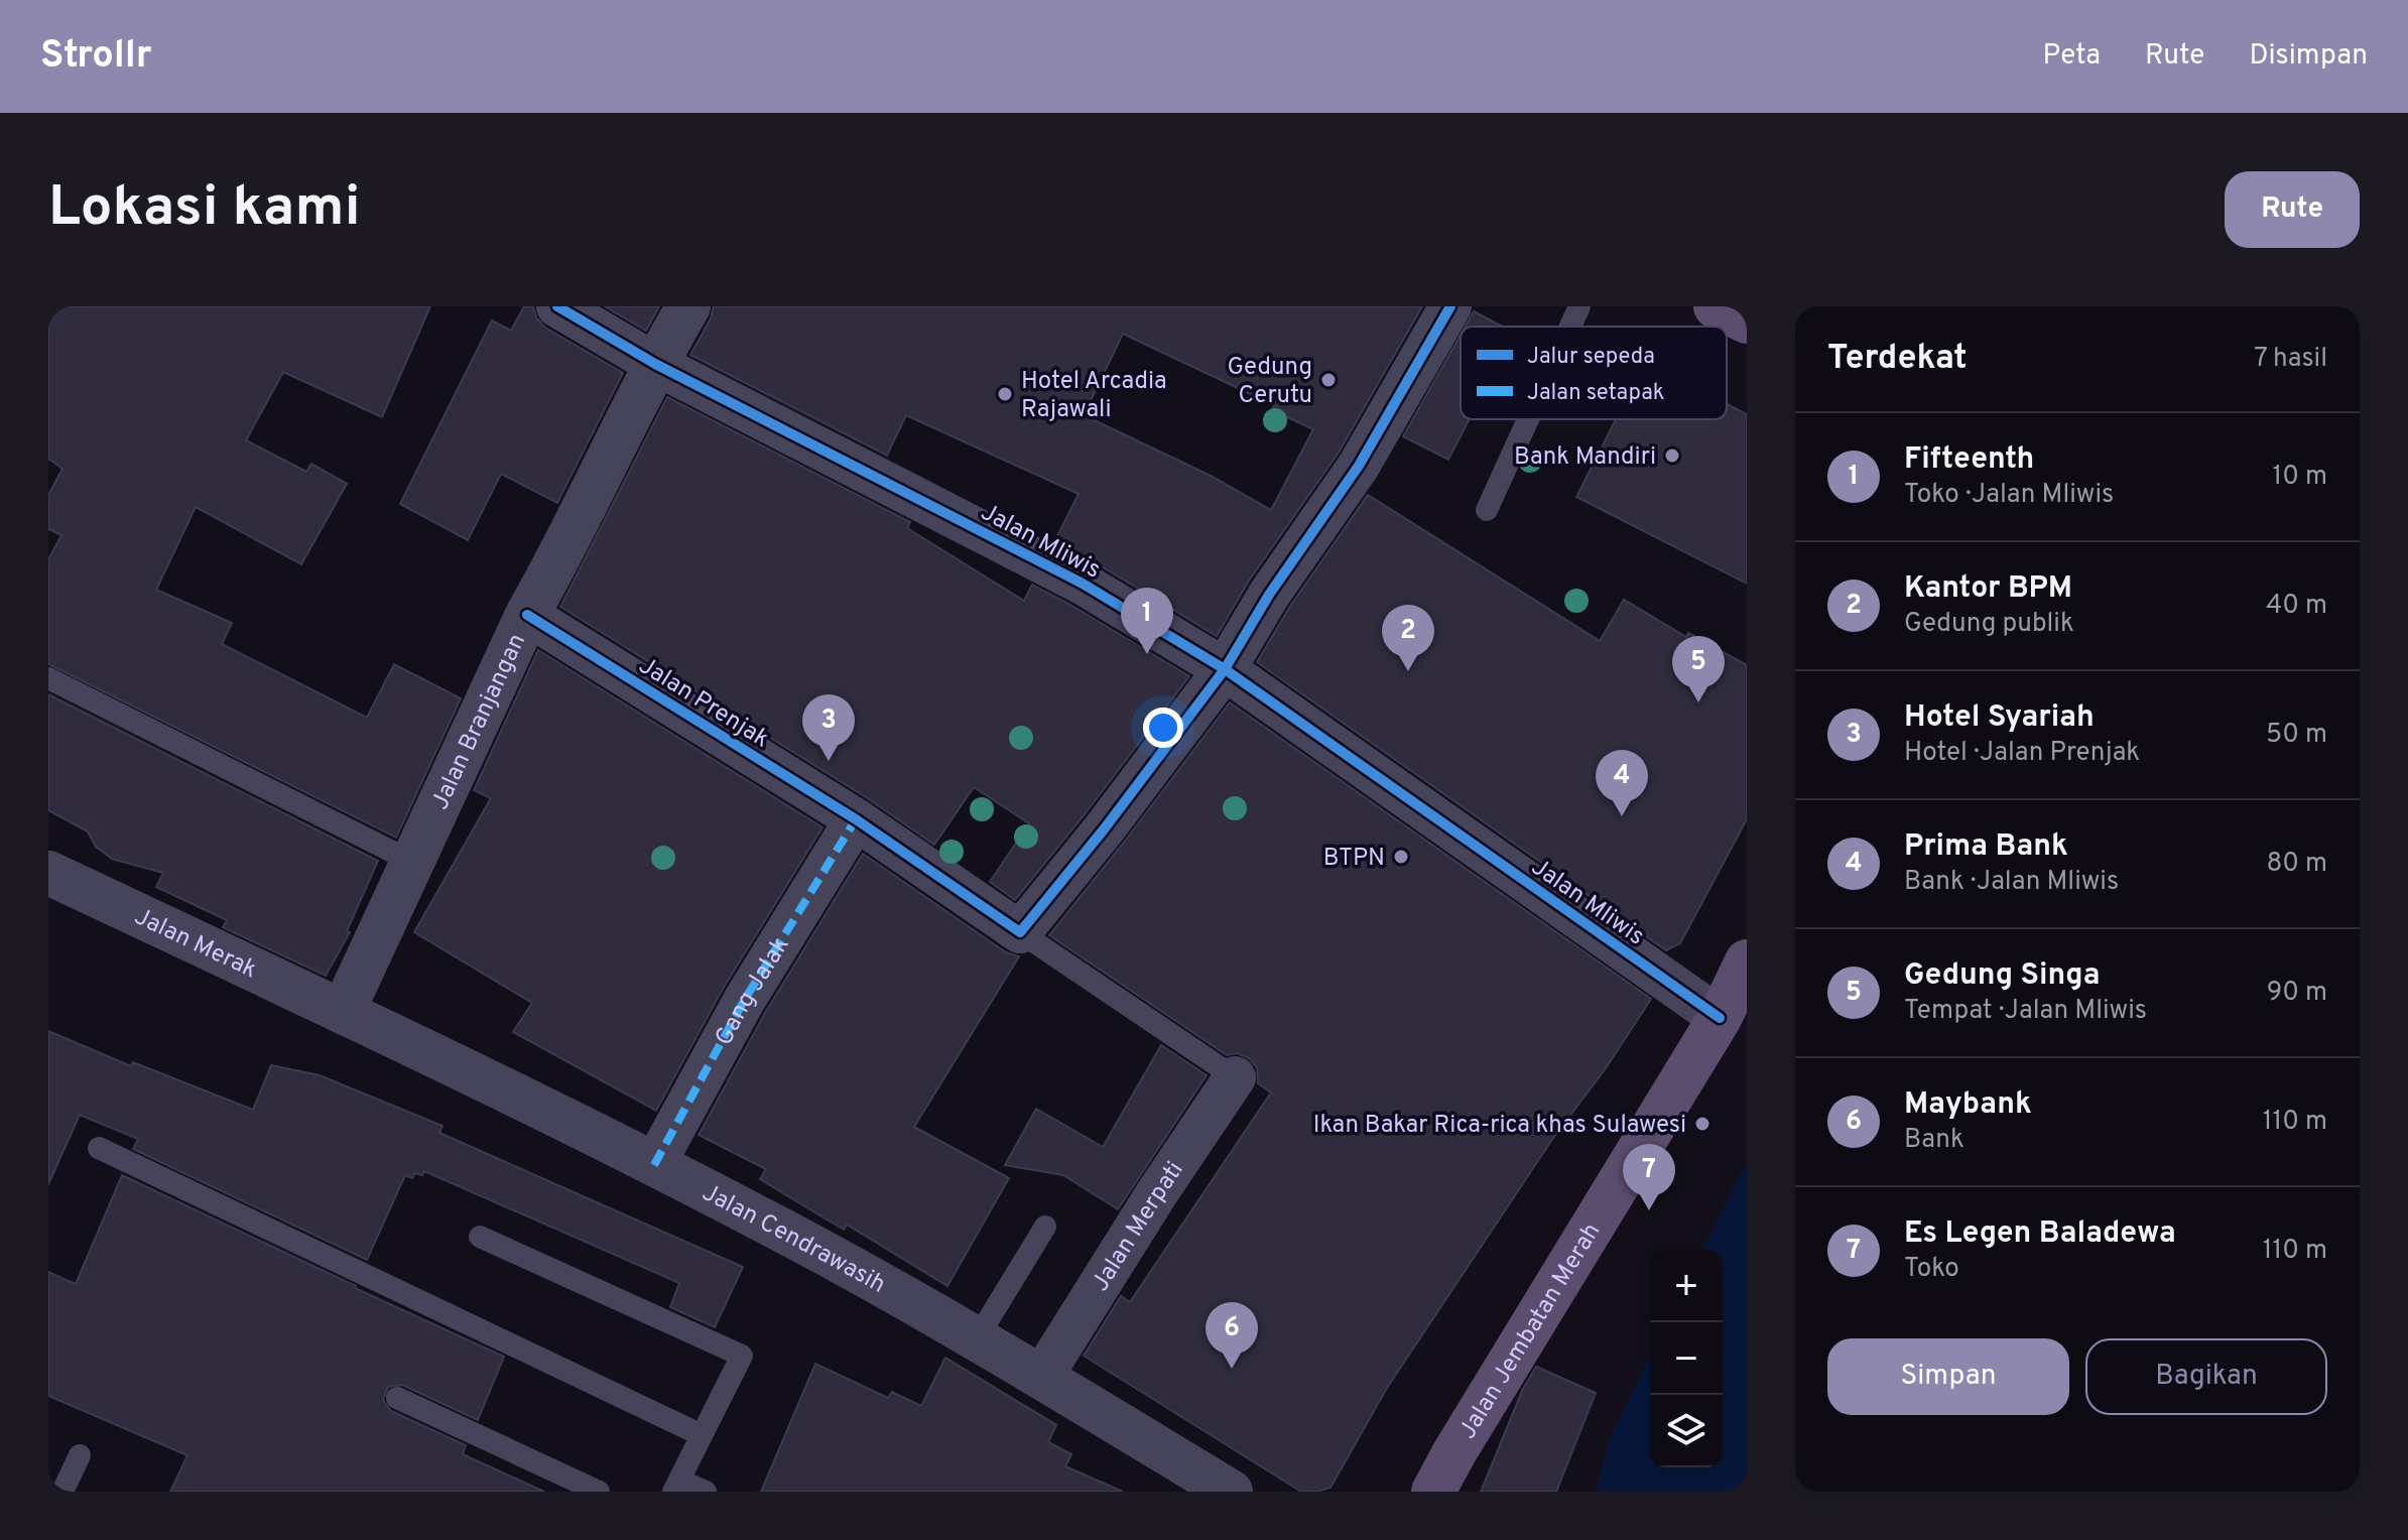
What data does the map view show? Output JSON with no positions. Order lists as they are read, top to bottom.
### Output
{
  "streets": {
    "main road": ["Jalan Jembatan Merah"],
    "street": [
      "Jalan Mliwis",
      "Jalan Prenjak",
      "Jalan Branjangan",
      "Jalan Merak",
      "Gang Jalak",
      "Jalan Merpati",
      "Jalan Cendrawasih"
    ]
  },
  "crossings": [
    ["Jalan Mliwis", "Jalan Branjangan"],
    ["Jalan Mliwis", "Jalan Jembatan Merah"],
    ["Jalan Prenjak", "Jalan Branjangan"],
    ["Jalan Prenjak", "Gang Jalak"],
    ["Jalan Branjangan", "Jalan Merak"],
    ["Jalan Branjangan", "Jalan Cendrawasih"],
    ["Jalan Merak", "Jalan Cendrawasih"],
    ["Gang Jalak", "Jalan Cendrawasih"],
    ["Jalan Merpati", "Jalan Cendrawasih"]
  ],
  "places": [
    "Gedung Cerutu",
    "Hotel Arcadia Rajawali",
    "Bank Mandiri",
    "BTPN",
    "Ikan Bakar Rica-rica khas Sulawesi"
  ],
  "legend": ["Jalur sepeda", "Jalan setapak"],
  "page": {
    "header": "Strollr",
    "nav": ["Peta", "Rute", "Disimpan"],
    "buttons": [
      "Rute",
      ["Simpan", "Bagikan"]
    ],
    "title": "Lokasi kami",
    "heading": ["Terdekat", "7 hasil"],
    "list": [
      {
        "mark": "1",
        "name": "Fifteenth",
        "note": "Toko · Jalan Mliwis",
        "value": "10 m"
      },
      {
        "mark": "2",
        "name": "Kantor BPM",
        "note": "Gedung publik",
        "value": "40 m"
      },
      {
        "mark": "3",
        "name": "Hotel Syariah",
        "note": "Hotel · Jalan Prenjak",
        "value": "50 m"
      },
      {
        "mark": "4",
        "name": "Prima Bank",
        "note": "Bank · Jalan Mliwis",
        "value": "80 m"
      },
      {
        "mark": "5",
        "name": "Gedung Singa",
        "note": "Tempat · Jalan Mliwis",
        "value": "90 m"
      },
      {
        "mark": "6",
        "name": "Maybank",
        "note": "Bank",
        "value": "110 m"
      },
      {
        "mark": "7",
        "name": "Es Legen Baladewa",
        "note": "Toko",
        "value": "110 m"
      }
    ],
    "pins": [
      "1",
      "2",
      "5",
      "3",
      "4",
      "7",
      "6"
    ],
    "map_buttons": ["+", "−"]
  }
}
